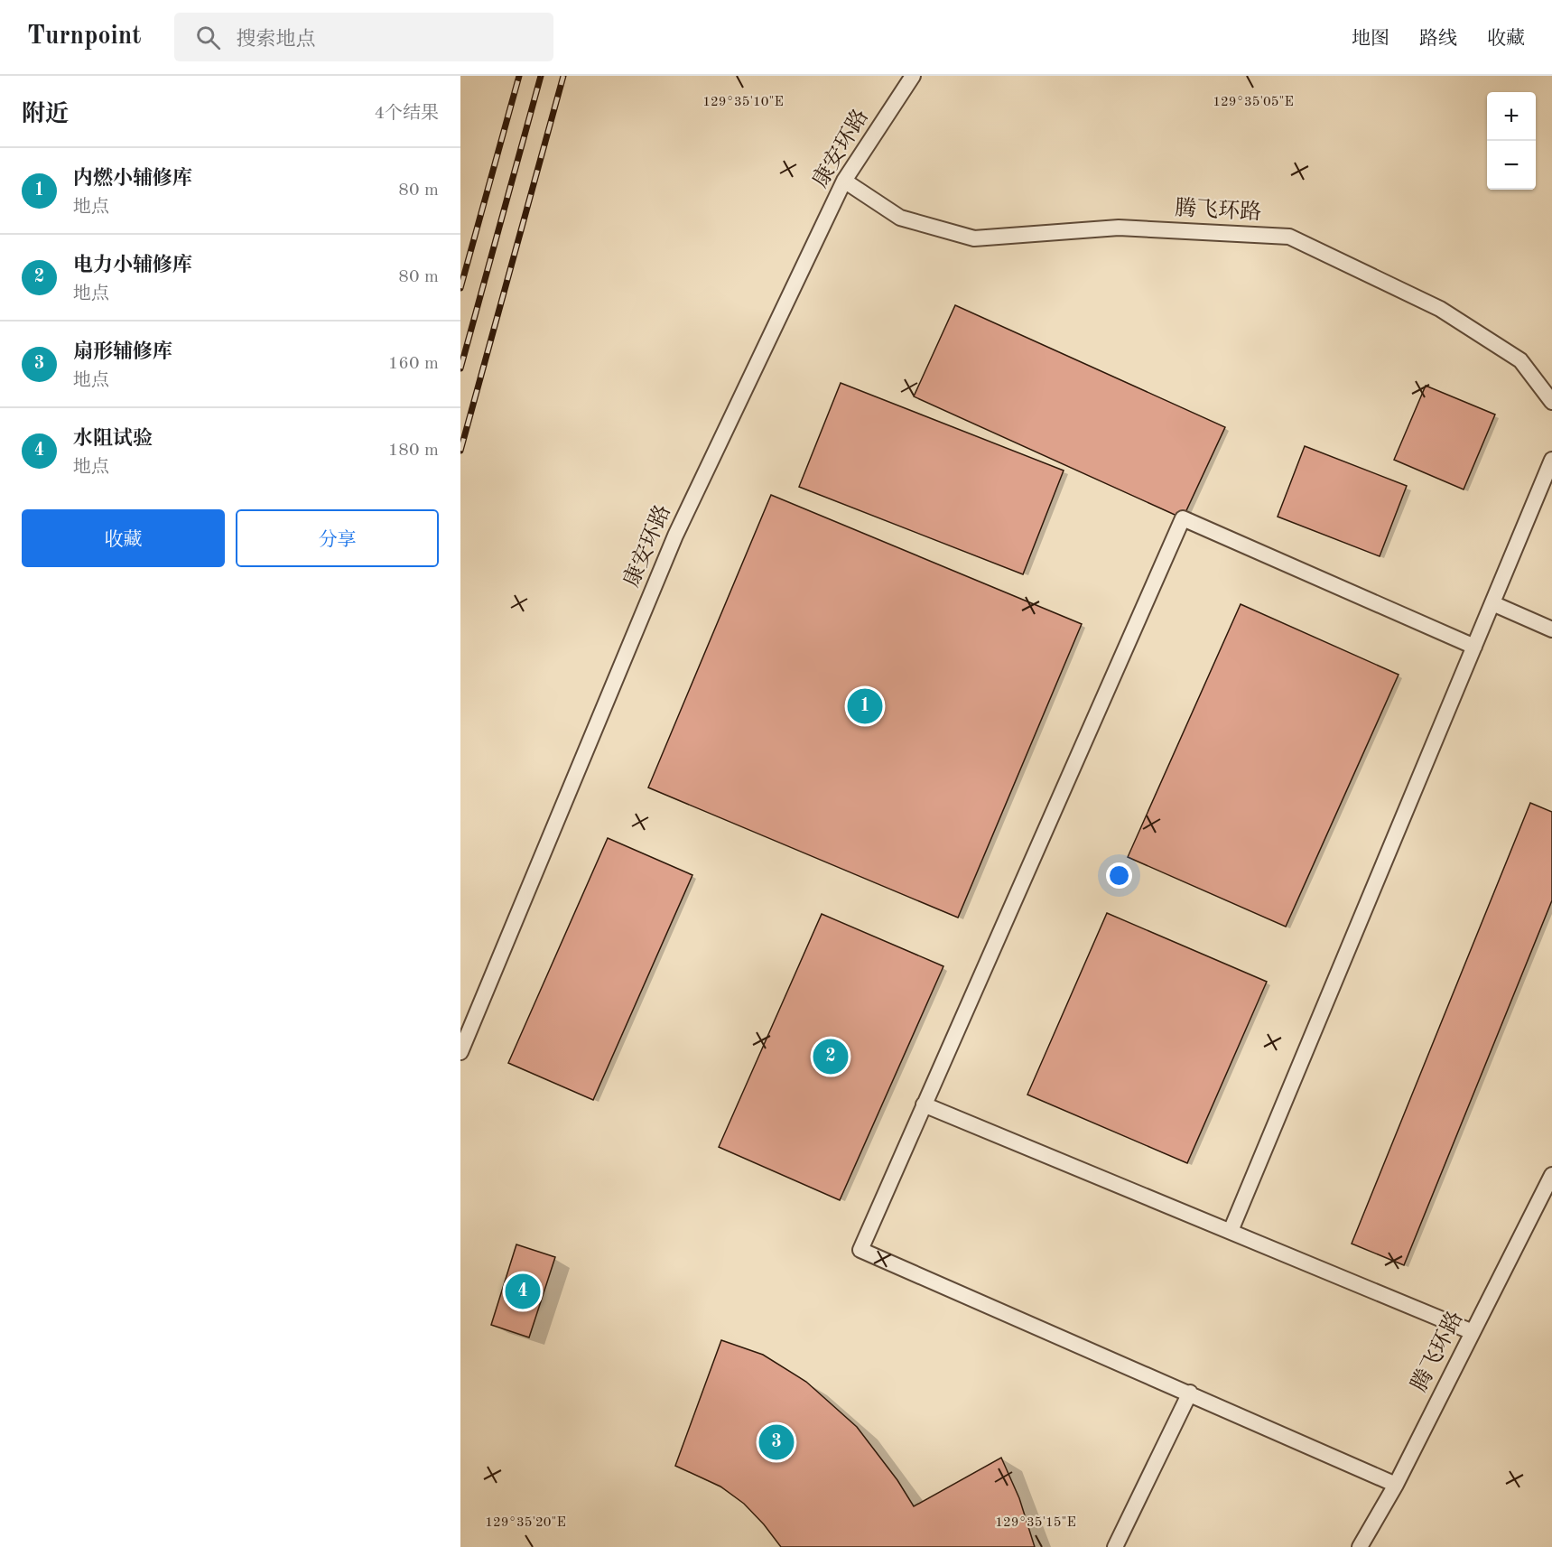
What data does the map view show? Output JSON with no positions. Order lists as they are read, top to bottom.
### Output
{
  "streets": {
    "lane": ["康安环路", "腾飞环路"]
  },
  "crossings": [
    ["康安环路", "腾飞环路"]
  ],
  "page": {
    "header": "Turnpoint",
    "search": "搜索地点",
    "nav": ["地图", "路线", "收藏"],
    "heading": ["附近", "4个结果"],
    "map_buttons": ["+", "−"],
    "list": [
      {
        "mark": "1",
        "name": "内燃小辅修库",
        "note": "地点",
        "value": "80 m"
      },
      {
        "mark": "2",
        "name": "电力小辅修库",
        "note": "地点",
        "value": "80 m"
      },
      {
        "mark": "3",
        "name": "扇形辅修库",
        "note": "地点",
        "value": "160 m"
      },
      {
        "mark": "4",
        "name": "水阻试验",
        "note": "地点",
        "value": "180 m"
      }
    ],
    "buttons": ["收藏", "分享"],
    "pins": [
      "1",
      "2",
      "4",
      "3"
    ]
  },
  "coordinates": [
    "129°35'10\"E",
    "129°35'05\"E",
    "129°35'20\"E",
    "129°35'15\"E"
  ]
}
